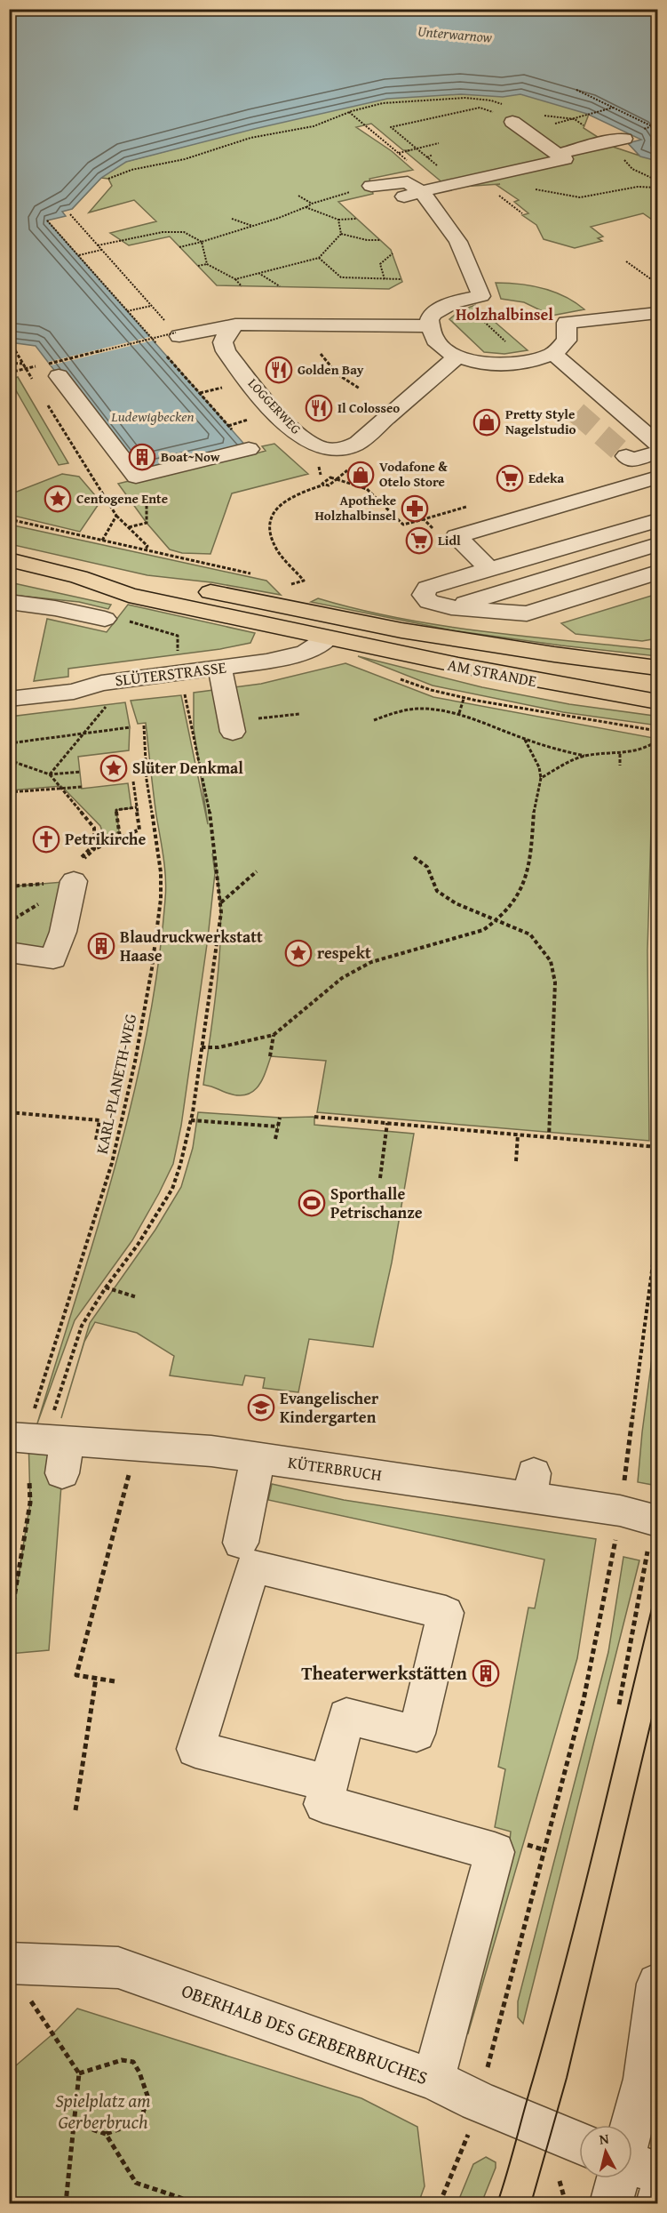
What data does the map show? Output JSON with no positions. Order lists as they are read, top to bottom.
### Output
{
  "streets": {
    "main road": ["AM STRANDE"],
    "street": [
      "LOGGERWEG",
      "SLÜTERSTRASSE",
      "KÜTERBRUCH",
      "OBERHALB DES GERBERBRUCHES"
    ],
    "path": ["KARL-PLANETH-WEG"]
  },
  "crossings": [
    ["AM STRANDE", "SLÜTERSTRASSE"],
    ["KARL-PLANETH-WEG", "KÜTERBRUCH"]
  ],
  "districts": ["Holzhalbinsel"],
  "water": ["Unterwarnow", "Ludewigbecken"],
  "parks": ["Spielplatz am Gerberbruch"],
  "places": {
    "restaurant": ["Golden Bay", "Il Colosseo"],
    "shop": ["Pretty Style Nagelstudio", "Vodafone & Otelo Store"],
    "building": ["Boat~Now", "Blaudruckwerkstatt Haase", "Theaterwerkstätten"],
    "supermarket": ["Edeka", "Lidl"],
    "place": ["Centogene Ente", "Slüter Denkmal", "respekt"],
    "pharmacy": ["Apotheke Holzhalbinsel"],
    "church": ["Petrikirche"],
    "sports": ["Sporthalle Petrischanze"],
    "school or university": ["Evangelischer Kindergarten"]
  },
  "north": "top"
}
